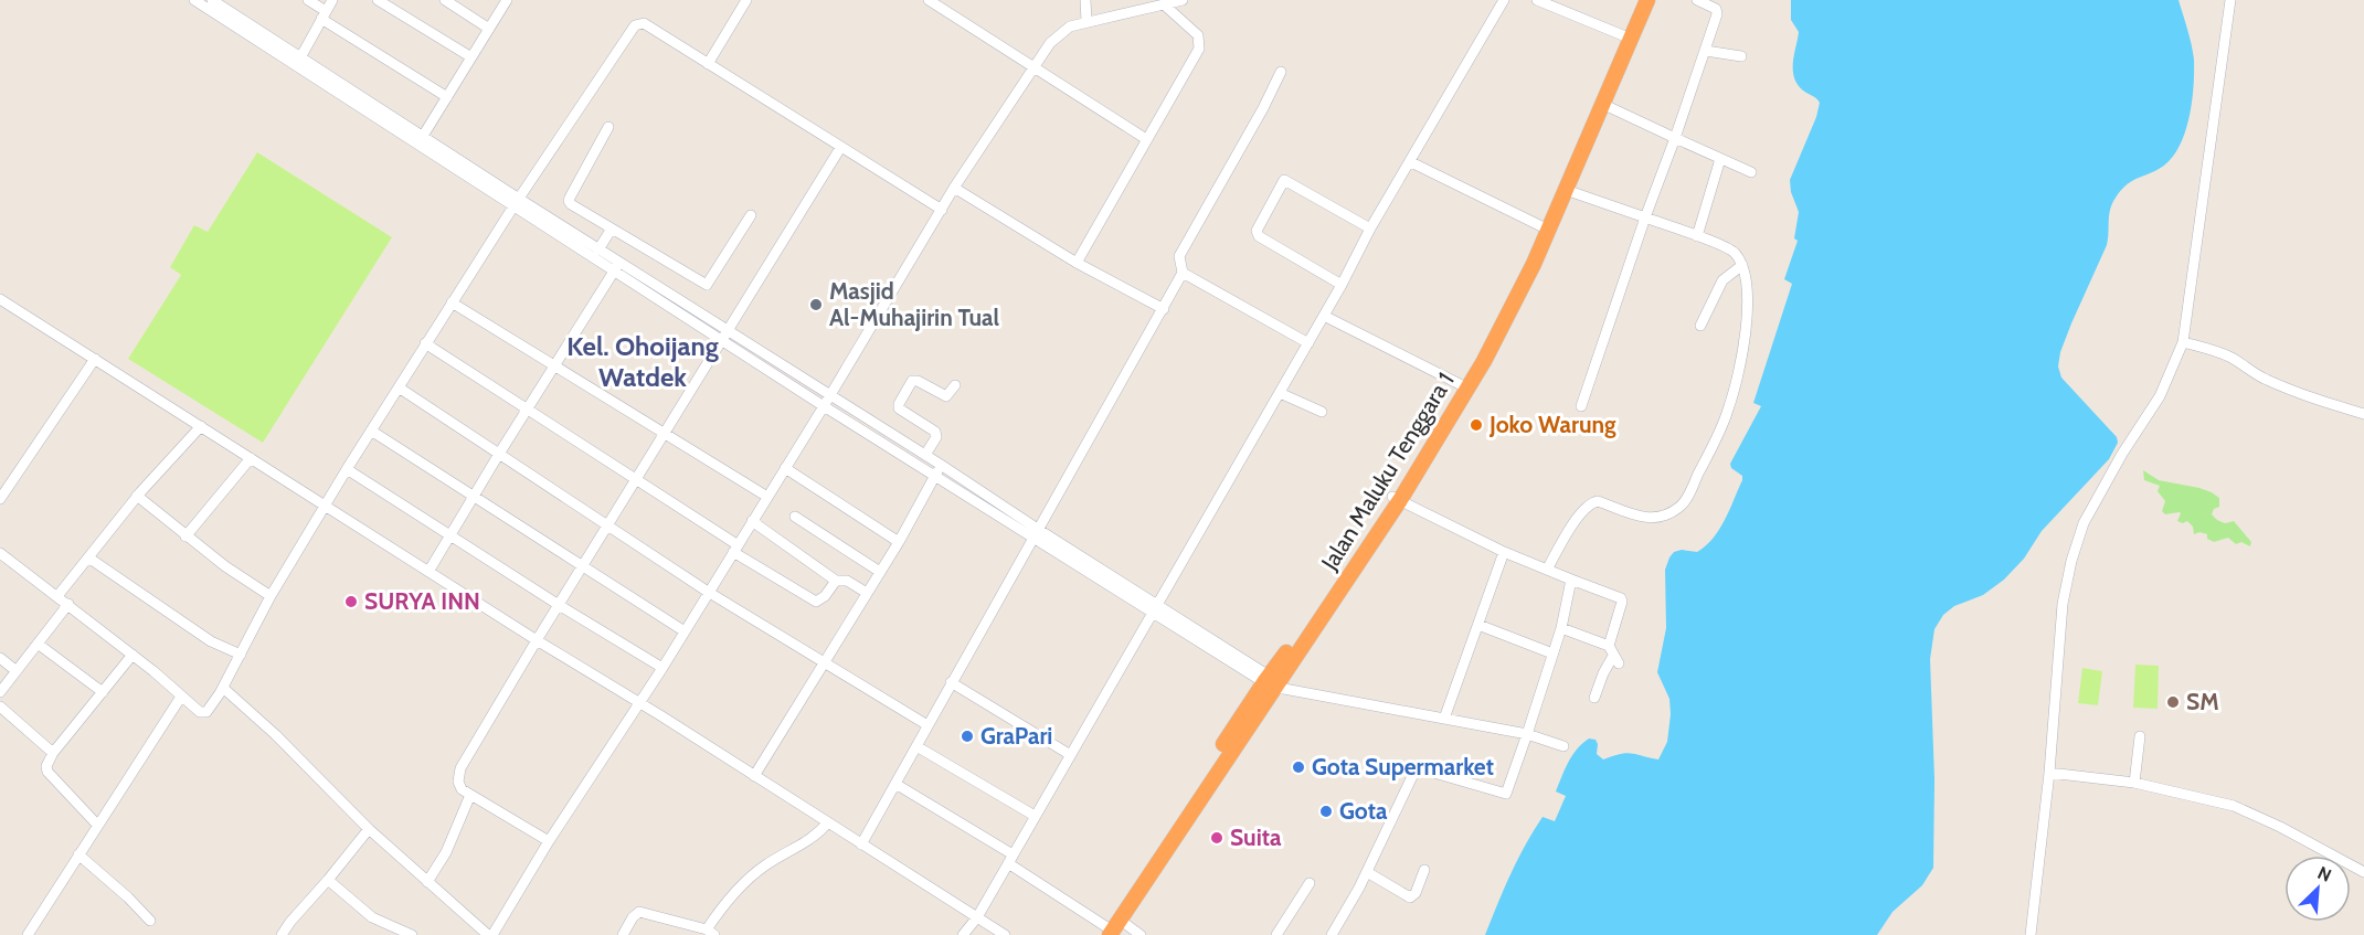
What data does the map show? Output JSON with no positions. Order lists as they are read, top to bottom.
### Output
{
  "streets": {
    "highway": ["Jalan Maluku Tenggara 1"]
  },
  "districts": ["Kel. Ohoijang Watdek"],
  "places": [
    "Masjid Al-Muhajirin Tual",
    "Joko Warung",
    "SURYA INN",
    "SM",
    "GraPari",
    "Gota Supermarket",
    "Gota",
    "Suita"
  ],
  "north": "top right"
}
